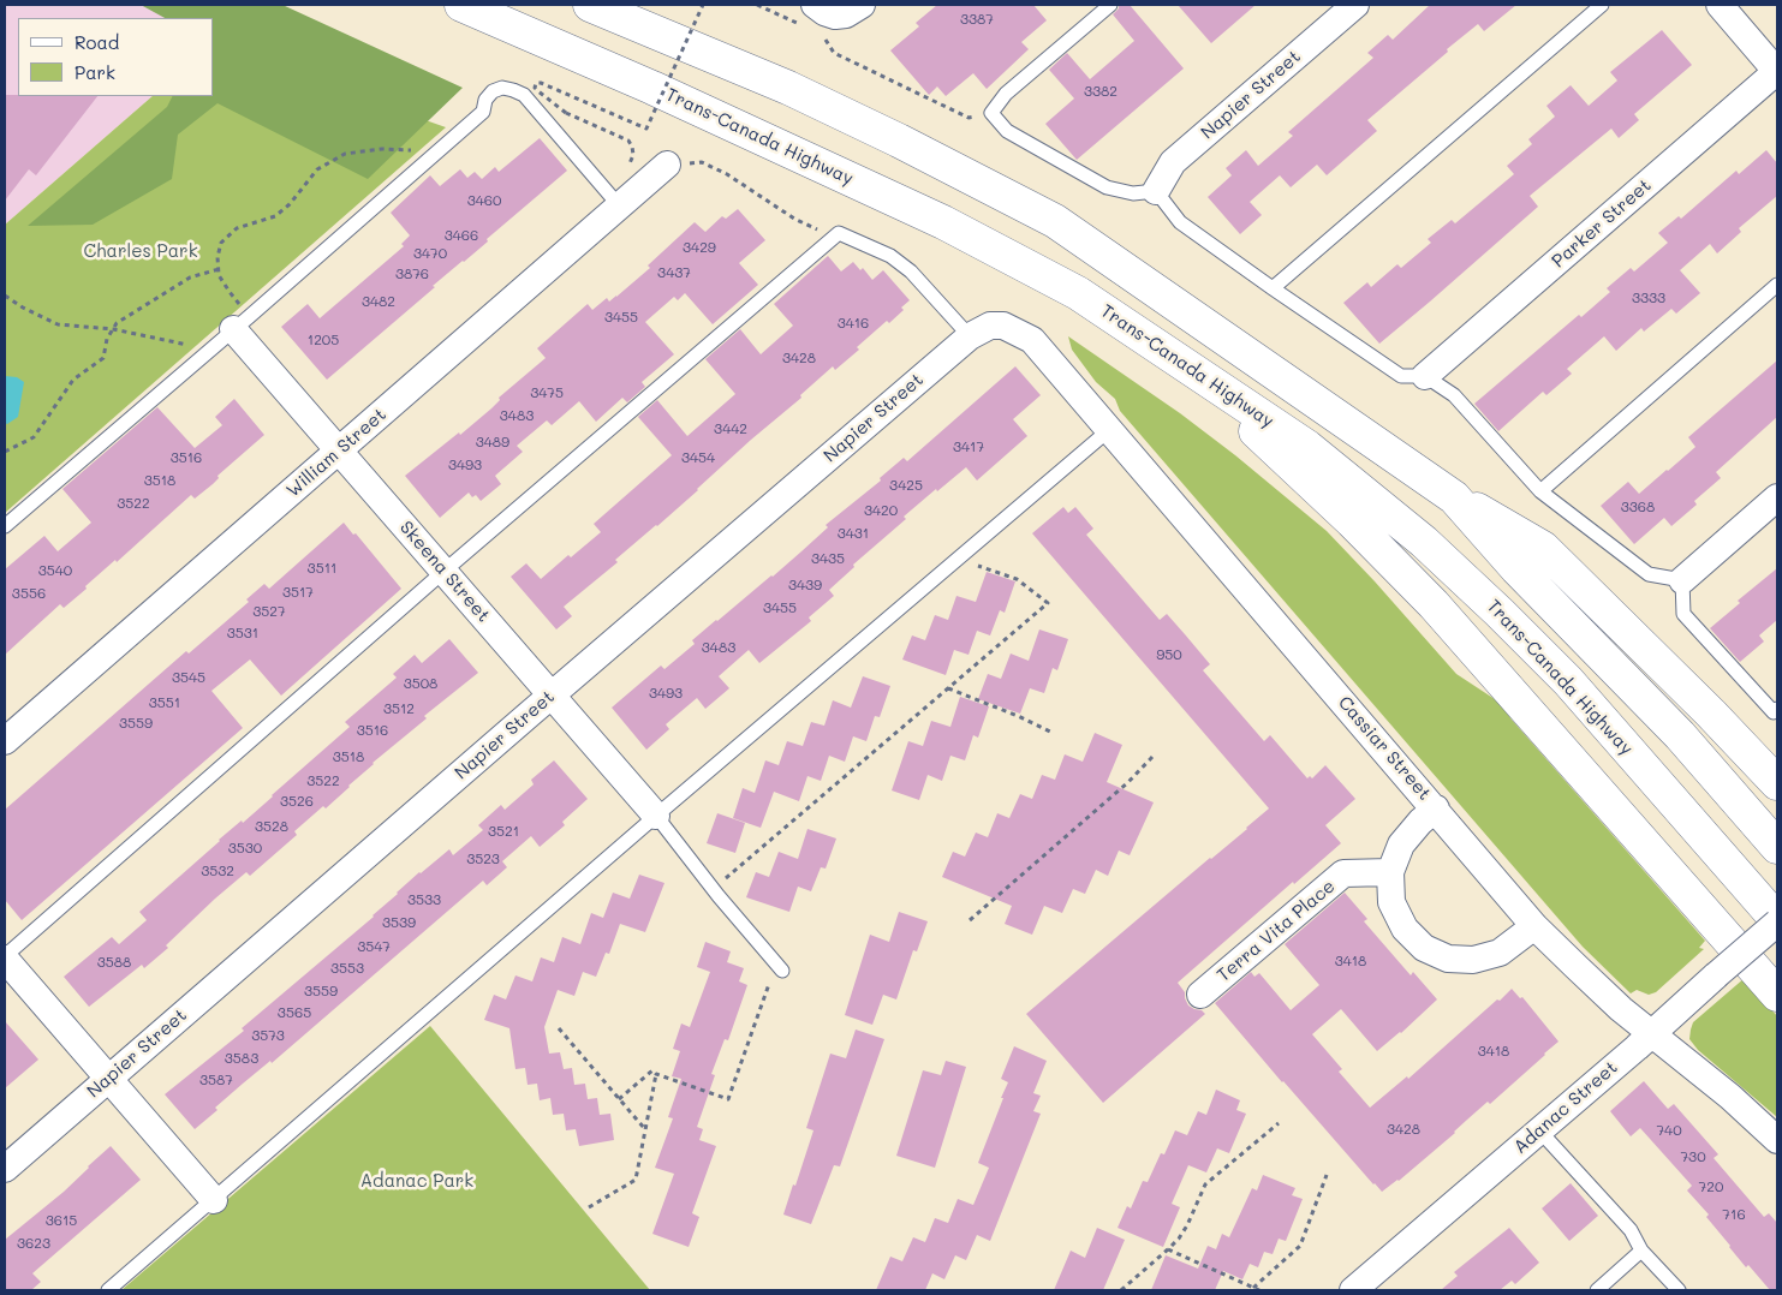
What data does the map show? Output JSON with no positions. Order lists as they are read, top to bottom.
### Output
{
  "streets": {
    "highway": ["Trans-Canada Highway"],
    "street": [
      "Napier Street",
      "Parker Street",
      "William Street",
      "Skeena Street",
      "Cassiar Street",
      "Terra Vita Place",
      "Adanac Street"
    ]
  },
  "crossings": [
    ["Napier Street", "Skeena Street"],
    ["Napier Street", "Cassiar Street"],
    ["Trans-Canada Highway", "Adanac Street"],
    ["William Street", "Skeena Street"],
    ["Cassiar Street", "Adanac Street"]
  ],
  "parks": ["Charles Park", "Adanac Park"],
  "house_numbers": [
    "3387",
    "3382",
    "3460",
    "3466",
    "3429",
    "3470",
    "3437",
    "3876",
    "3333",
    "3482",
    "3455",
    "3416",
    "1205",
    "3428",
    "3475",
    "3483",
    "3442",
    "3489",
    "3417",
    "3516",
    "3454",
    "3493",
    "3518",
    "3425",
    "3522",
    "3368",
    "3420",
    "3431",
    "3435",
    "3511",
    "3540",
    "3439",
    "3517",
    "3556",
    "3455",
    "3527",
    "3531",
    "3483",
    "950",
    "3545",
    "3508",
    "3493",
    "3551",
    "3512",
    "3559",
    "3516",
    "3518",
    "3522",
    "3526",
    "3528",
    "3521",
    "3530",
    "3523",
    "3532",
    "3533",
    "3539",
    "3547",
    "3418",
    "3588",
    "3553",
    "3559",
    "3565",
    "3573",
    "3418",
    "3583",
    "3587",
    "3428",
    "740",
    "730",
    "720",
    "716",
    "3615",
    "3623"
  ],
  "legend": ["Road", "Park"]
}
